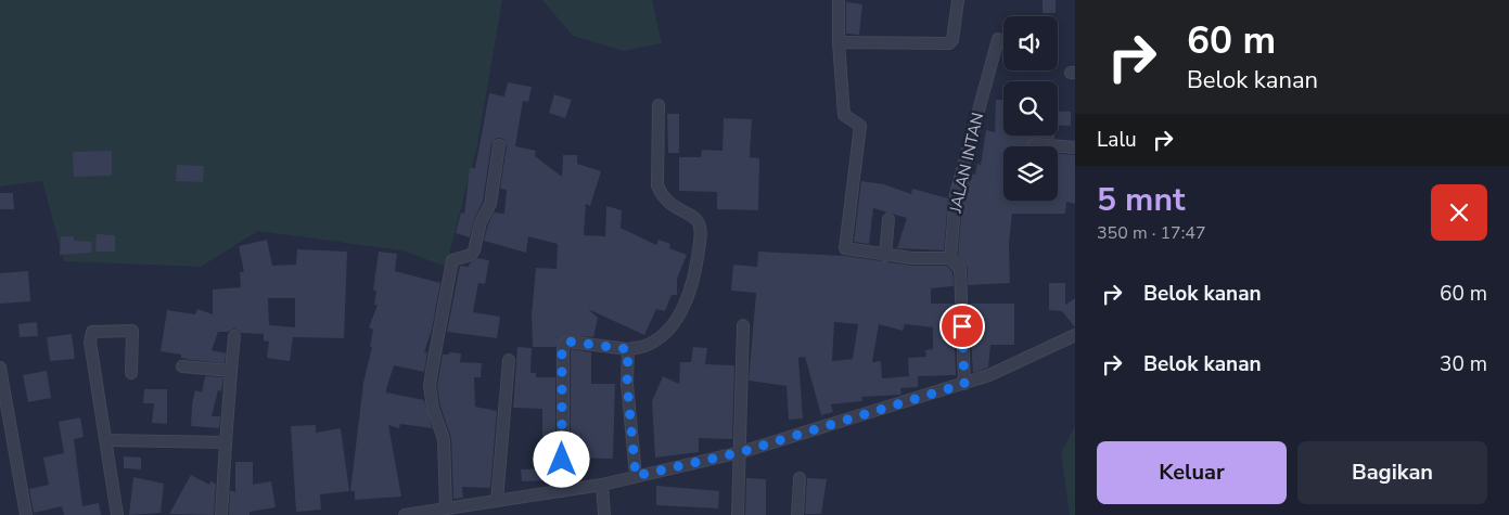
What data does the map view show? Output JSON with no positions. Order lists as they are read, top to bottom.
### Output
{
  "streets": {
    "street": ["JALAN INTAN"]
  },
  "page": {
    "turn": ["60 m", "Belok kanan"],
    "then": "Lalu",
    "heading": ["5 mnt", "350 m · 17:47"],
    "list": [
      {
        "name": "Belok kanan",
        "value": "60 m"
      },
      {
        "name": "Belok kanan",
        "value": "30 m"
      }
    ],
    "buttons": ["Keluar", "Bagikan"]
  }
}
